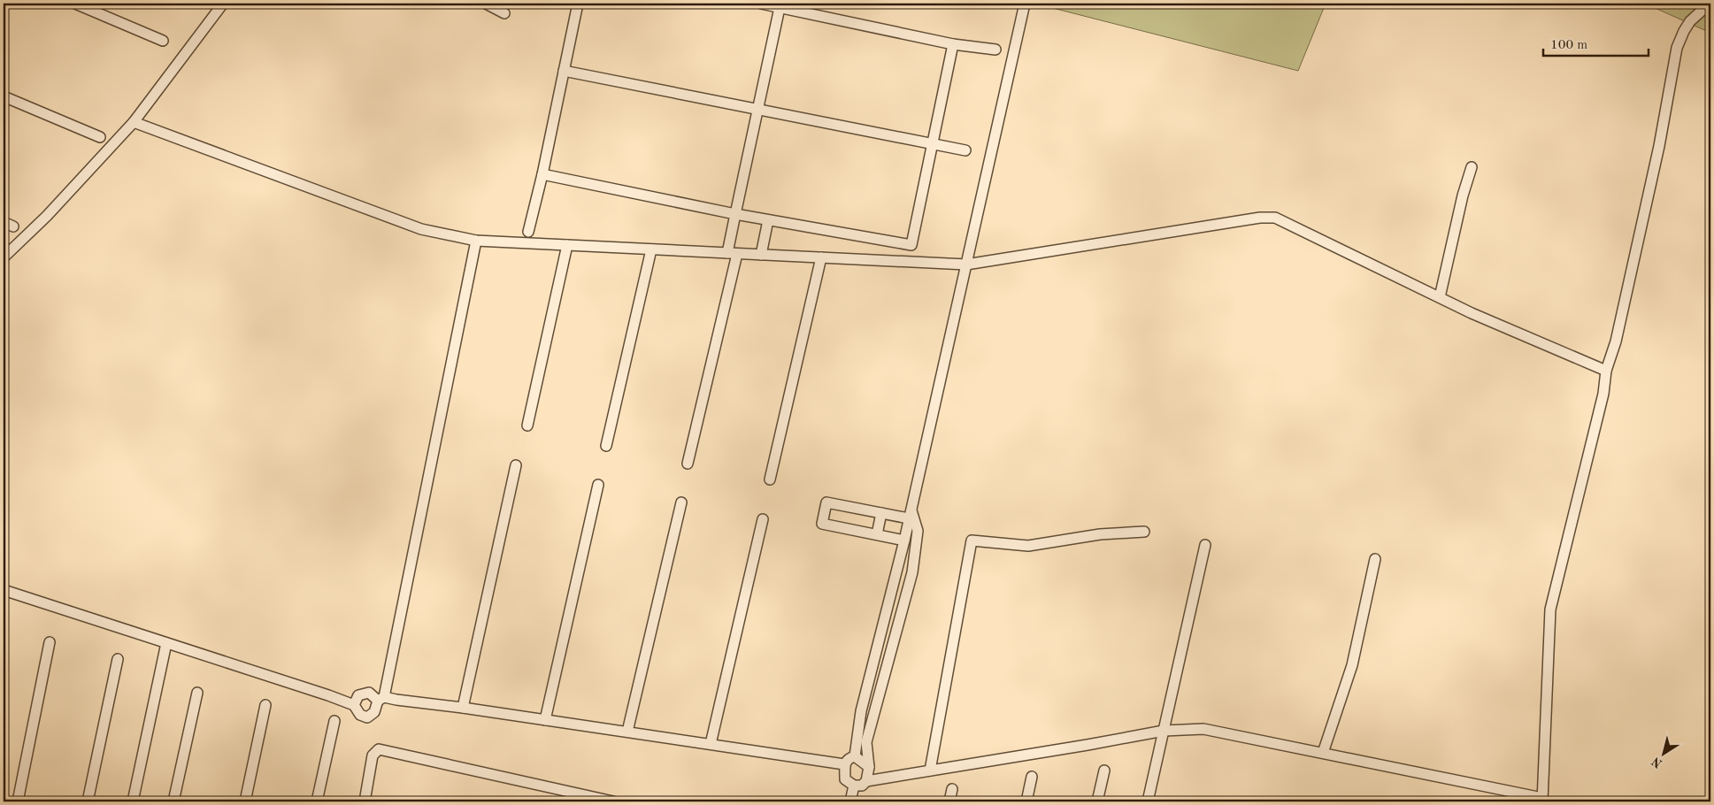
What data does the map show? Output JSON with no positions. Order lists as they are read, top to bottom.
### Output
{
  "scale_bar": "100 m",
  "north": "bottom left"
}
